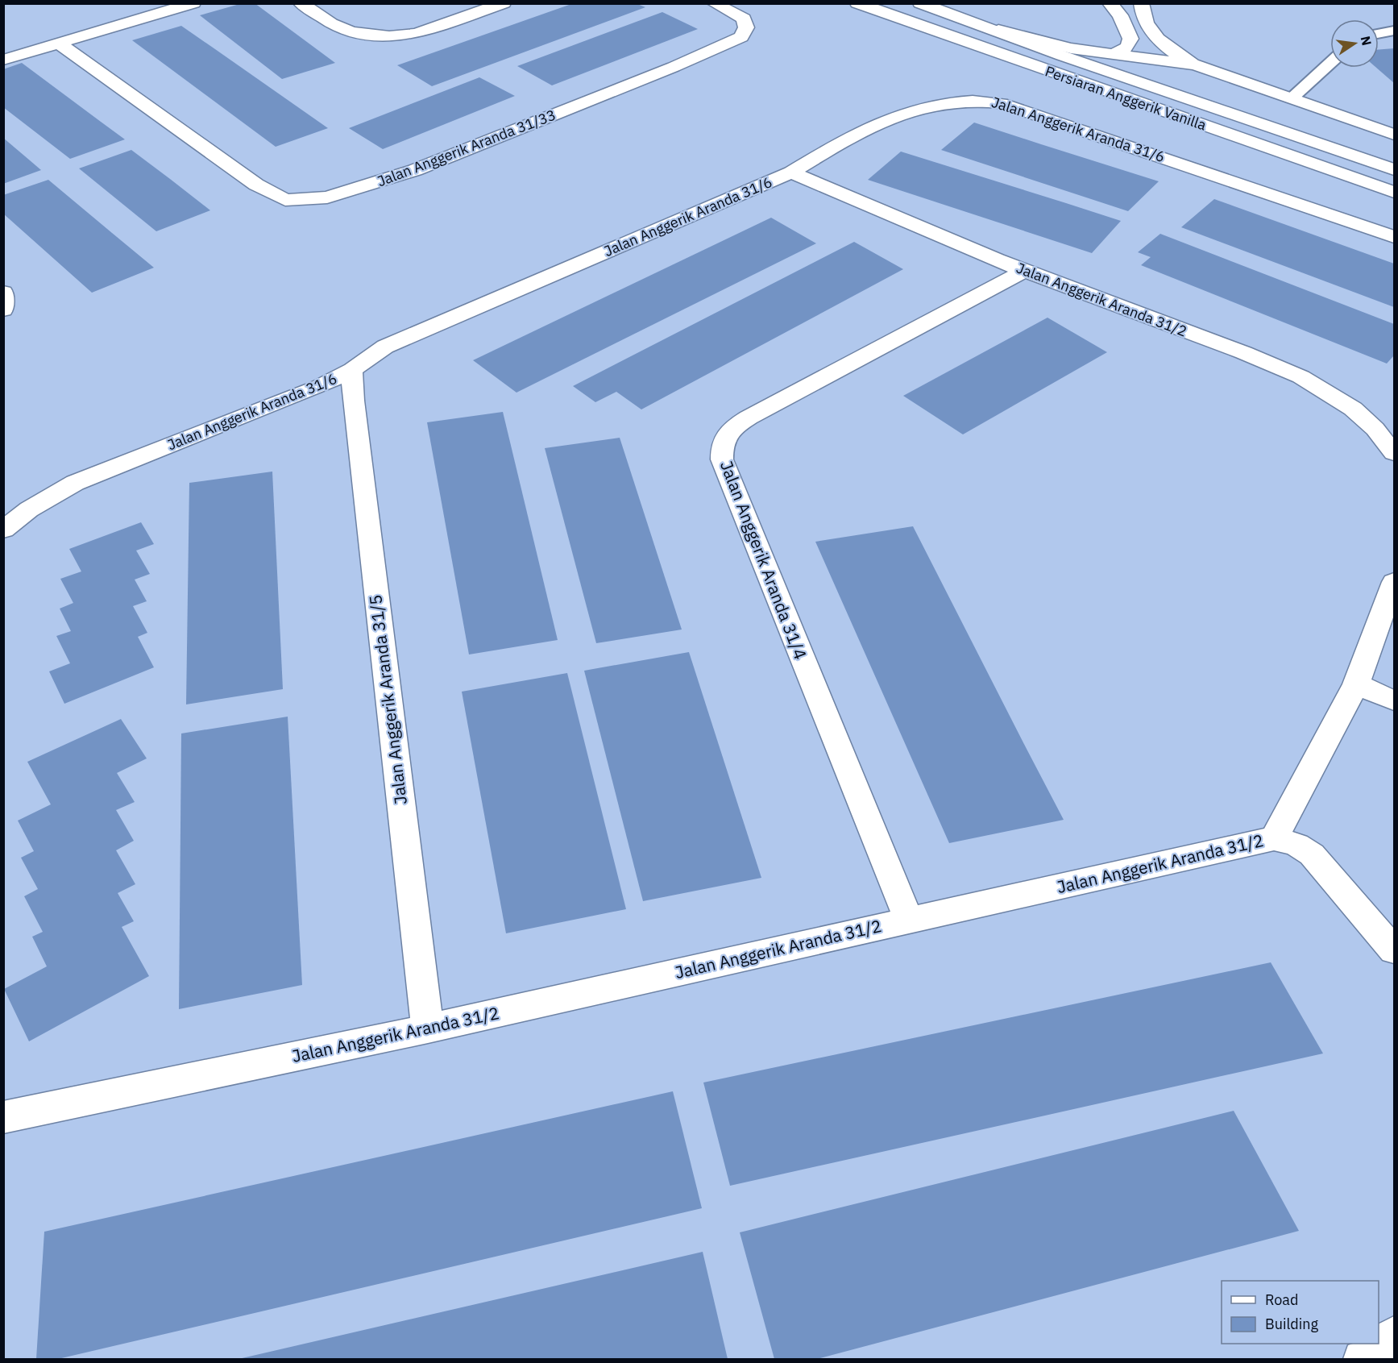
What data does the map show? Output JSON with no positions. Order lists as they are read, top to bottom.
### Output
{
  "streets": {
    "street": [
      "Persiaran Anggerik Vanilla",
      "Jalan Anggerik Aranda 31/6",
      "Jalan Anggerik Aranda 31/33",
      "Jalan Anggerik Aranda 31/2",
      "Jalan Anggerik Aranda 31/4",
      "Jalan Anggerik Aranda 31/5"
    ]
  },
  "crossings": [
    ["Jalan Anggerik Aranda 31/6", "Jalan Anggerik Aranda 31/2"],
    ["Jalan Anggerik Aranda 31/6", "Jalan Anggerik Aranda 31/5"],
    ["Jalan Anggerik Aranda 31/2", "Jalan Anggerik Aranda 31/4"],
    ["Jalan Anggerik Aranda 31/2", "Jalan Anggerik Aranda 31/5"]
  ],
  "legend": ["Road", "Building"],
  "north": "right"
}
